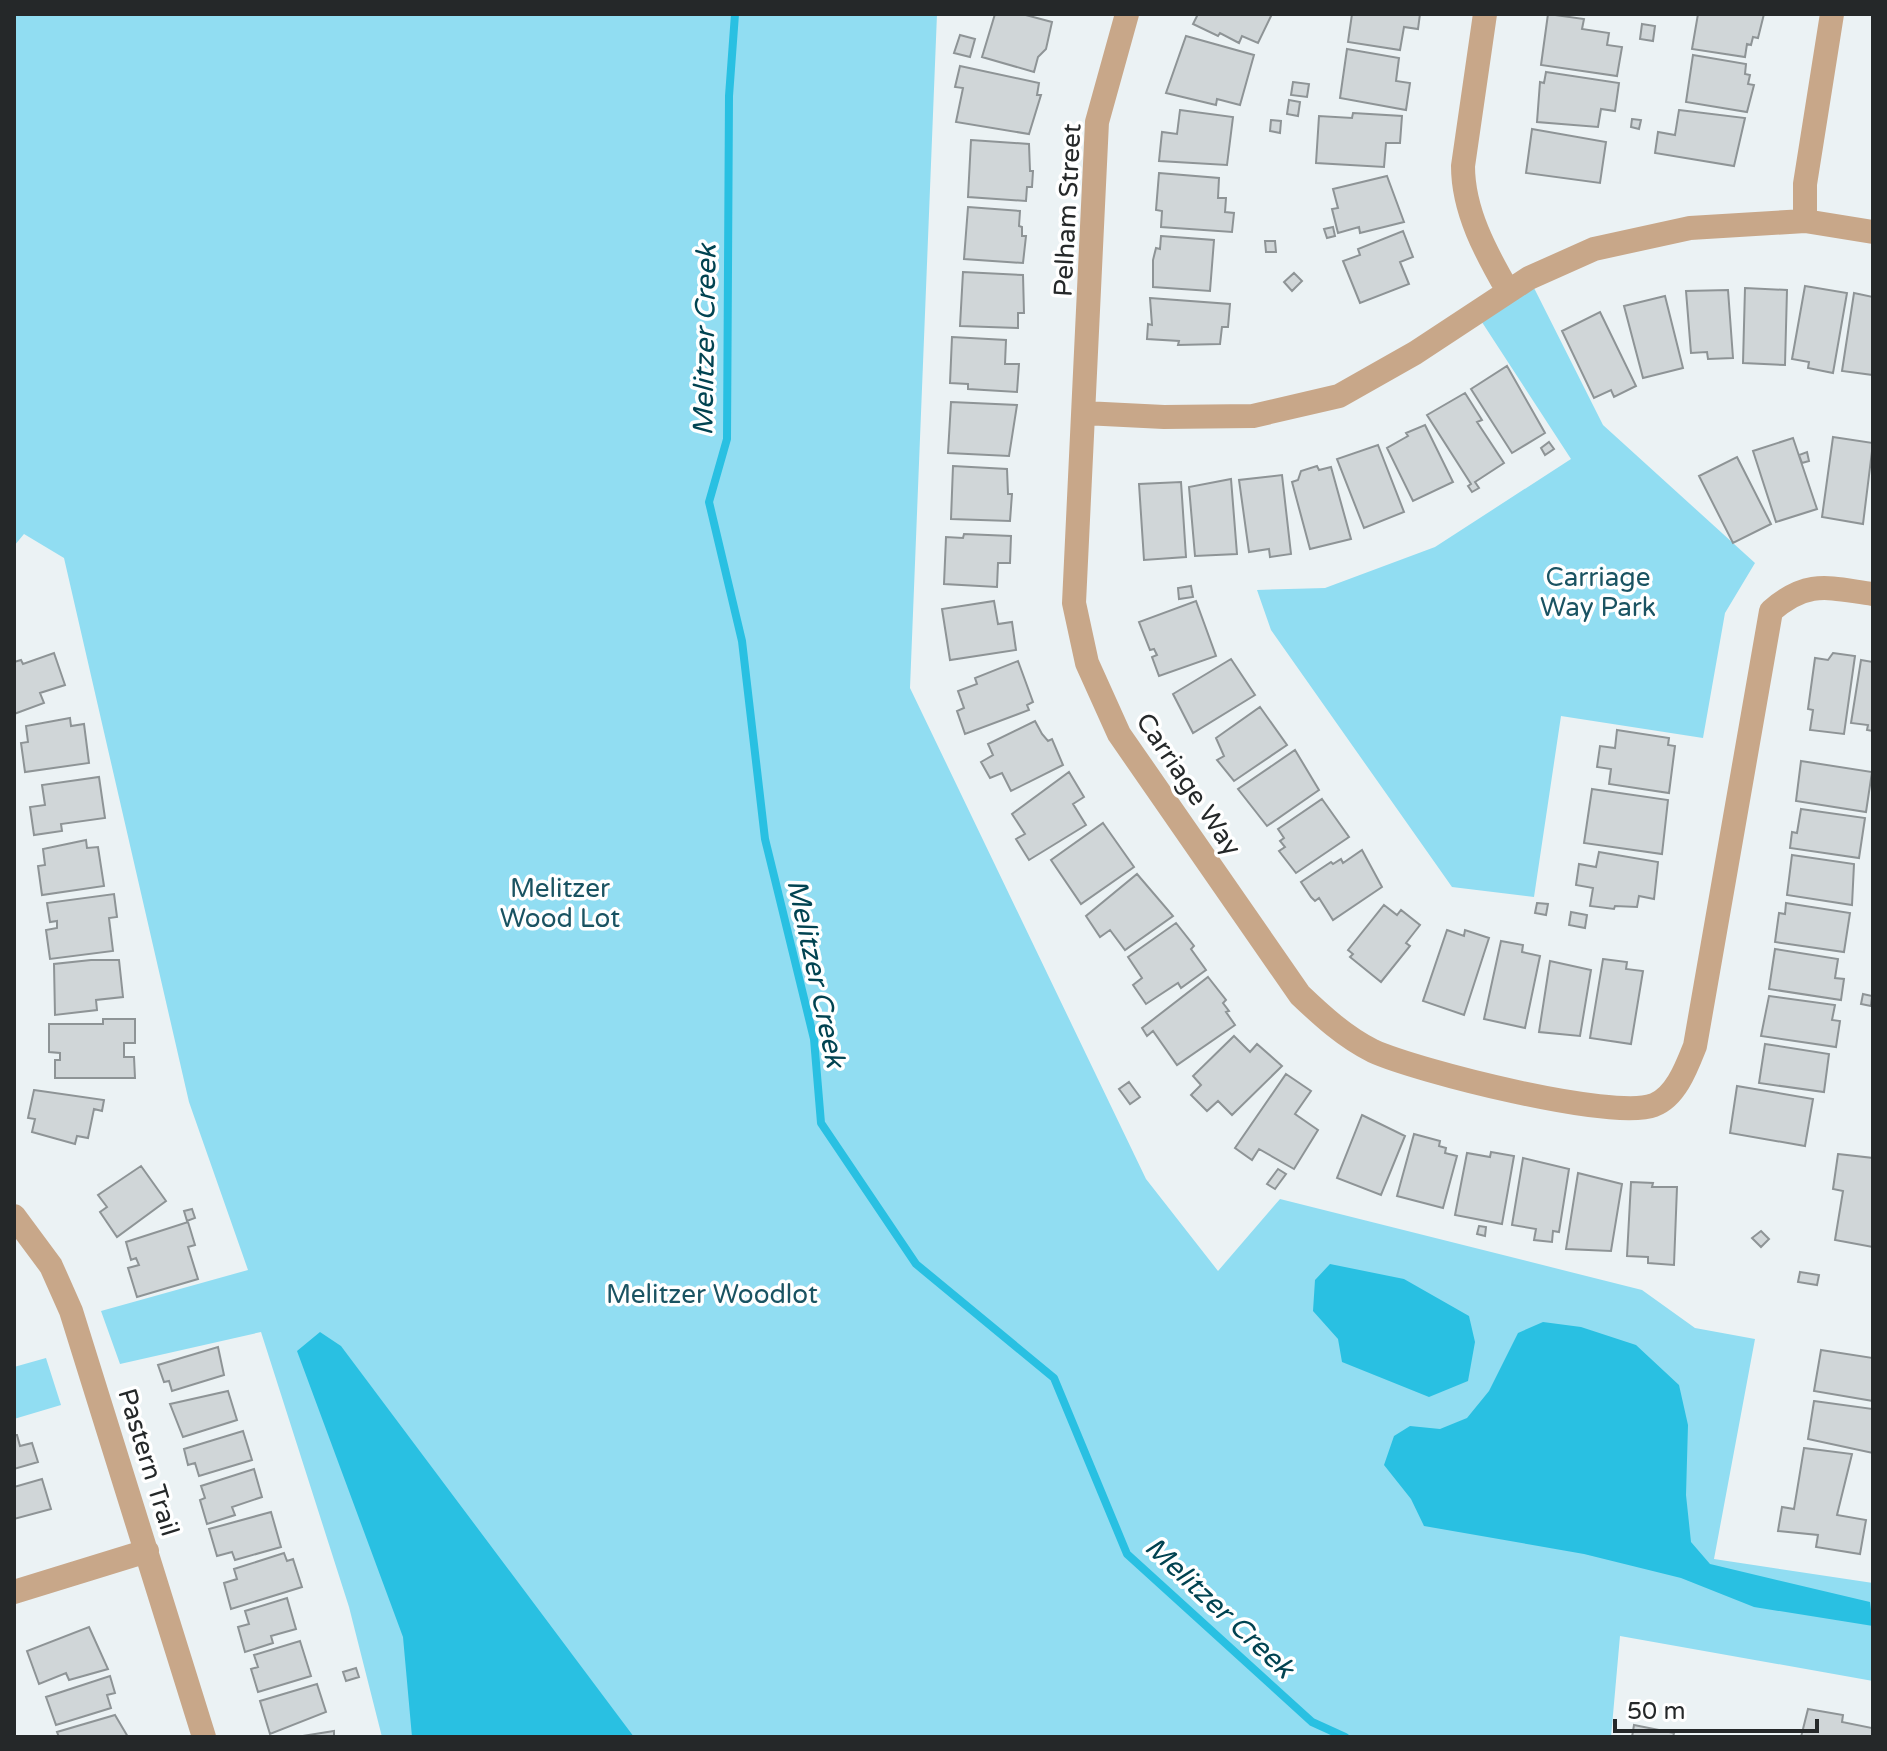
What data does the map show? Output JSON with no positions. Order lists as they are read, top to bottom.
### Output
{
  "streets": {
    "street": ["Pelham Street", "Carriage Way", "Pastern Trail"]
  },
  "crossings": [
    ["Pelham Street", "Carriage Way"]
  ],
  "water": ["Melitzer Creek"],
  "parks": ["Carriage Way Park", "Melitzer Wood Lot", "Melitzer Woodlot"],
  "scale_bar": "50 m"
}
